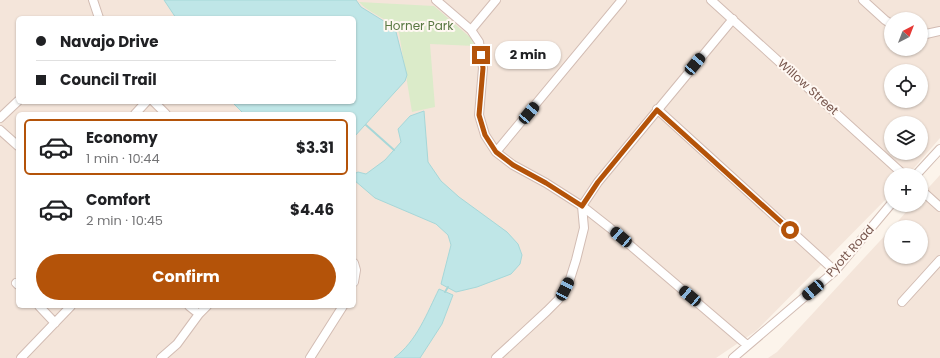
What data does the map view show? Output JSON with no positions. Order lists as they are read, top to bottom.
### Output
{
  "streets": {
    "street": ["Willow Street", "Pyott Road"]
  },
  "parks": ["Horner Park"],
  "north": "top right",
  "page": {
    "map_buttons": ["+", "−"],
    "banner": ["Navajo Drive", "Council Trail"],
    "bubble": "2 min",
    "list": [
      {
        "name": "Economy",
        "note": "1 min · 10:44",
        "value": "$3.31"
      },
      {
        "name": "Comfort",
        "note": "2 min · 10:45",
        "value": "$4.46"
      }
    ],
    "buttons": "Confirm"
  }
}
